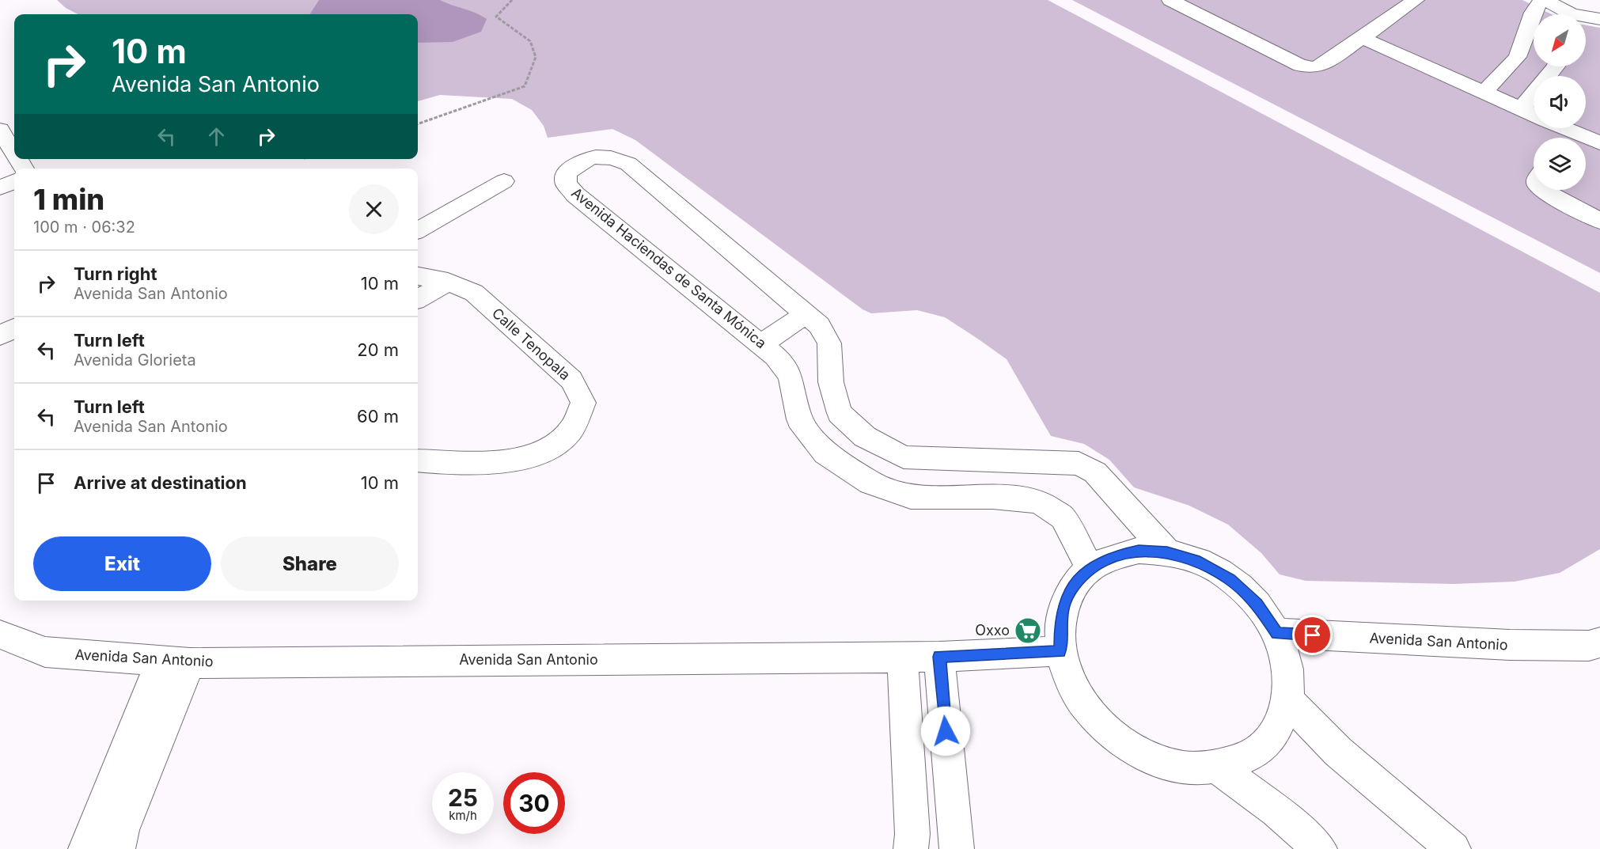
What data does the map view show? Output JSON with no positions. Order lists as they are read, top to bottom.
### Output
{
  "streets": {
    "street": ["Avenida Haciendas de Santa Mónica", "Calle Tenopala", "Avenida San Antonio"]
  },
  "places": {
    "supermarket": ["Oxxo"]
  },
  "north": "bottom left",
  "page": {
    "turn": ["10 m", "Avenida San Antonio"],
    "heading": ["1 min", "100 m · 06:32"],
    "list": [
      {
        "name": "Turn right",
        "note": "Avenida San Antonio",
        "value": "10 m"
      },
      {
        "name": "Turn left",
        "note": "Avenida Glorieta",
        "value": "20 m"
      },
      {
        "name": "Turn left",
        "note": "Avenida San Antonio",
        "value": "60 m"
      },
      {
        "name": "Arrive at destination",
        "value": "10 m"
      }
    ],
    "buttons": ["Exit", "Share"],
    "speed": "25 km/h",
    "limit": "30"
  }
}
